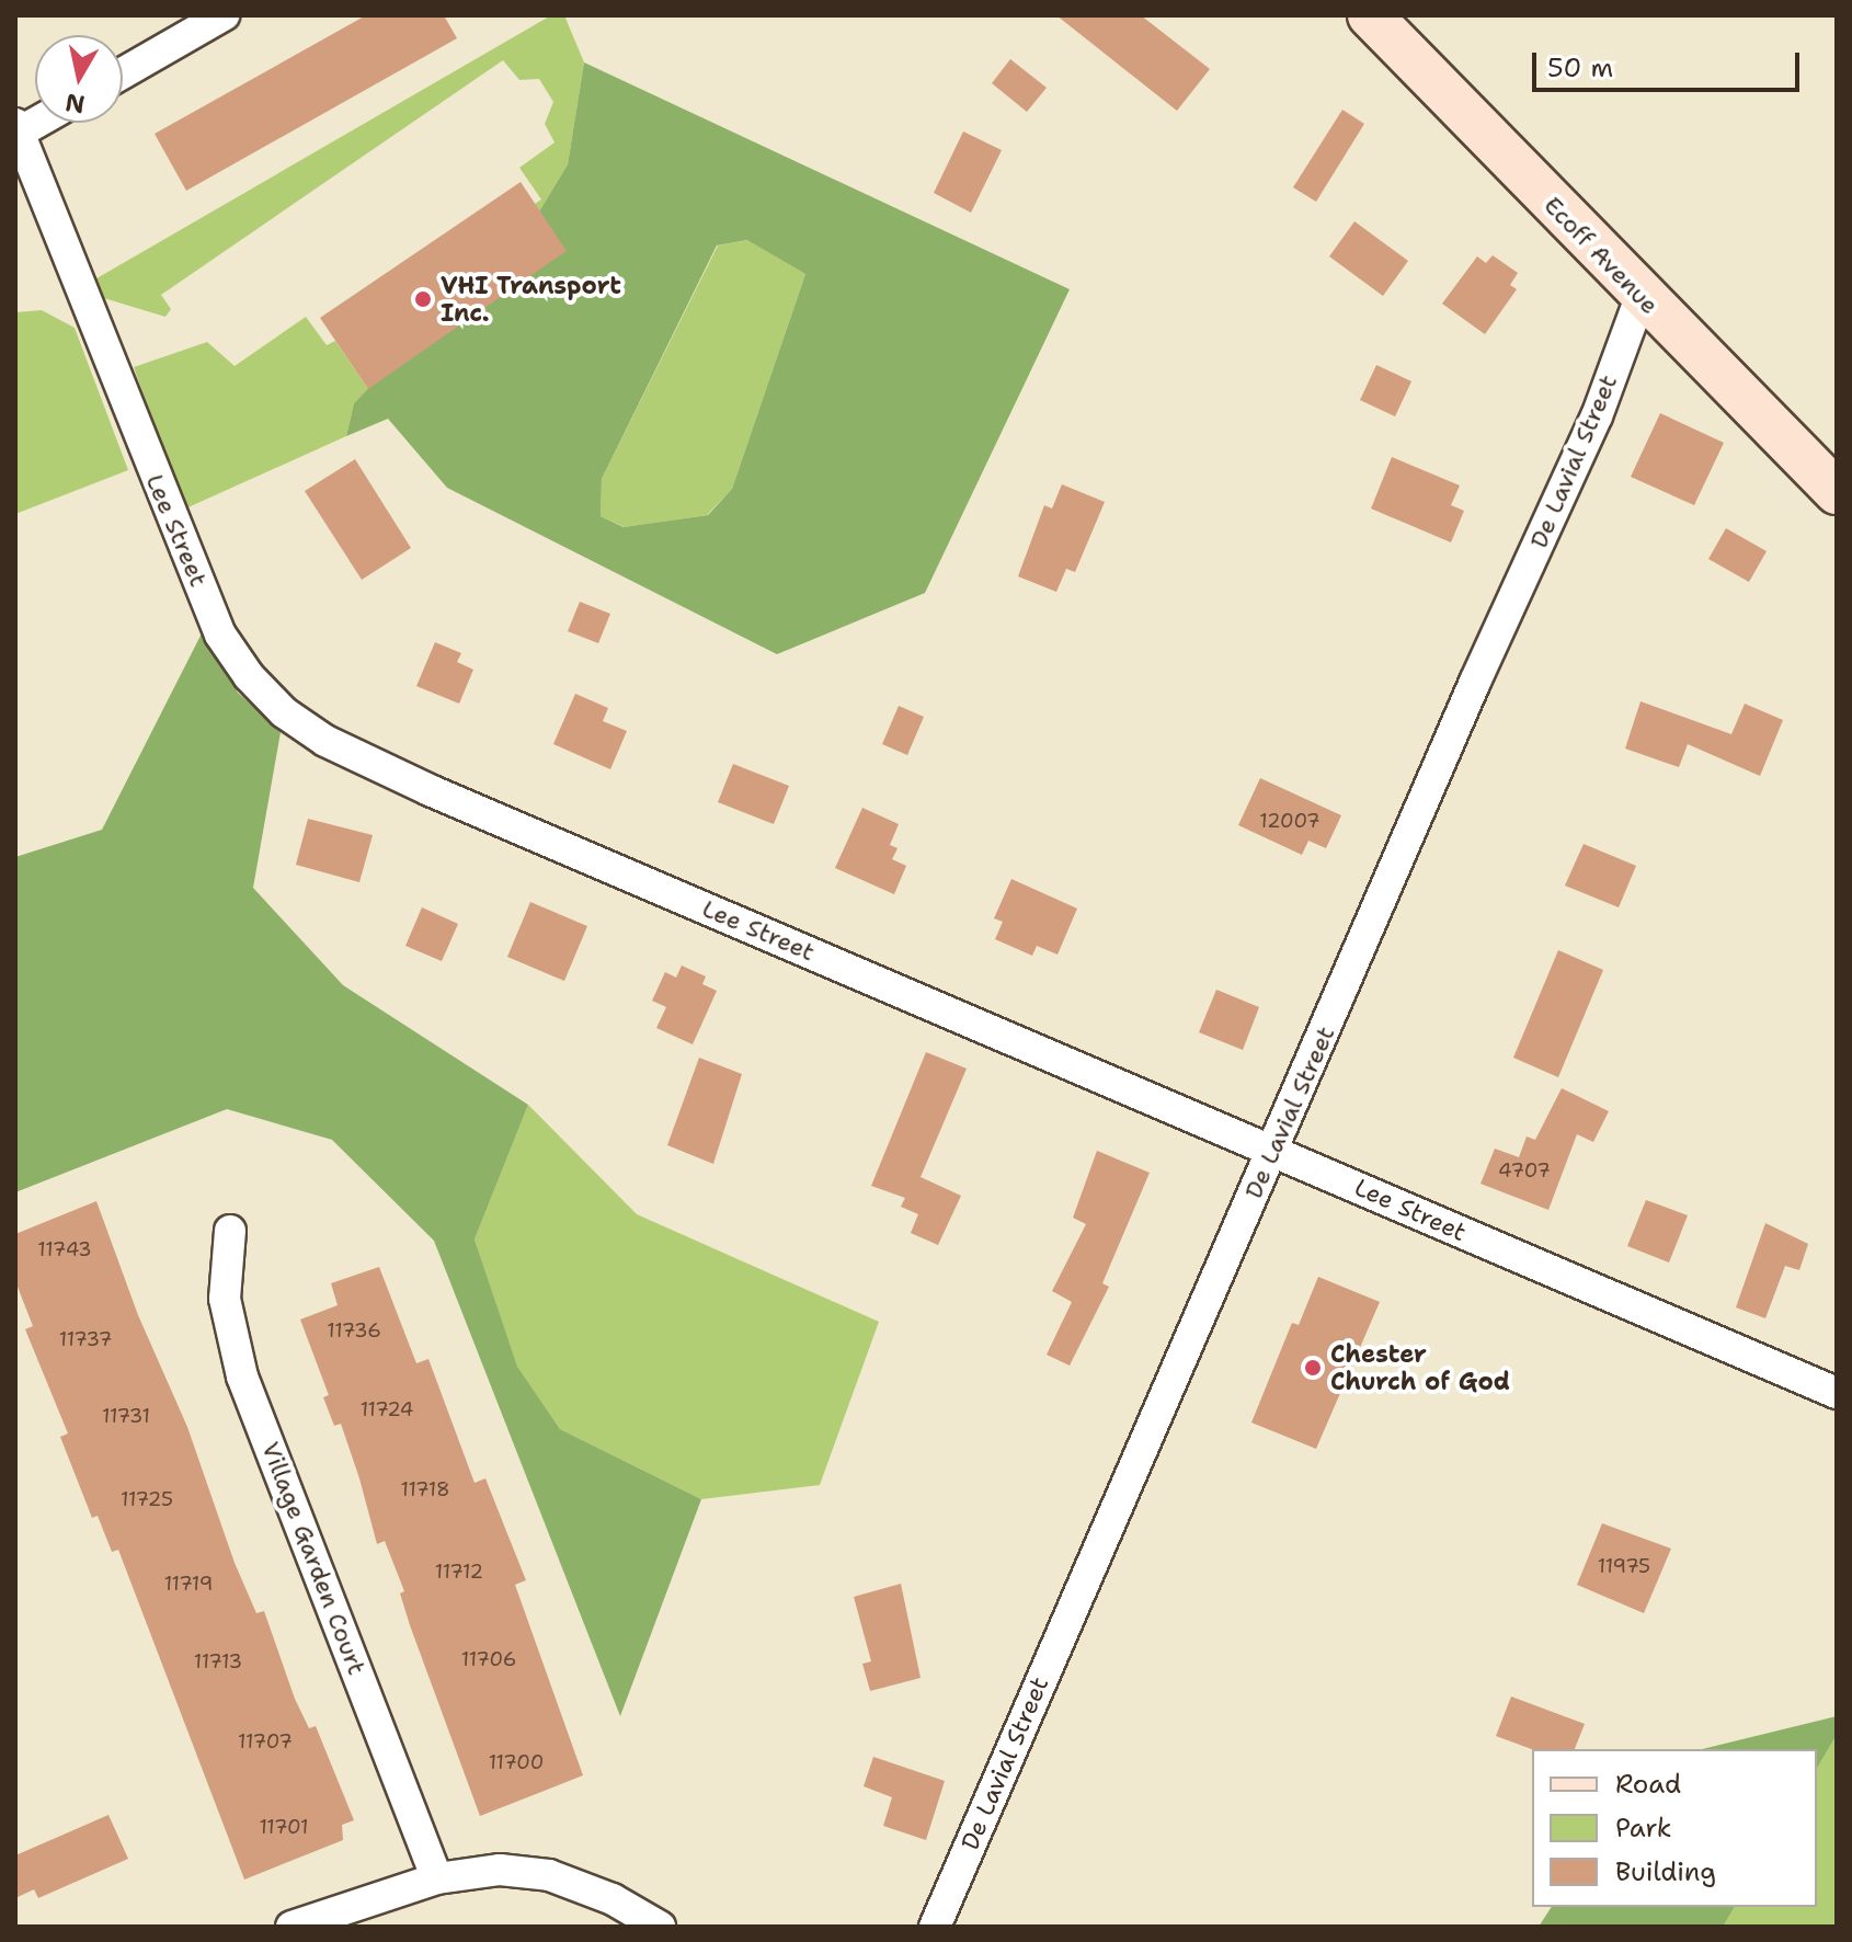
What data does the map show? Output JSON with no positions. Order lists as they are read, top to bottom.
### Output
{
  "streets": {
    "street": [
      "Ecoff Avenue",
      "De Lavial Street",
      "Lee Street",
      "Village Garden Court"
    ]
  },
  "crossings": [
    ["Ecoff Avenue", "De Lavial Street"],
    ["De Lavial Street", "Lee Street"]
  ],
  "places": ["VHI Transport Inc.", "Chester Church of God"],
  "house_numbers": [
    "12007",
    "4707",
    "11743",
    "11736",
    "11737",
    "11724",
    "11731",
    "11718",
    "11725",
    "11975",
    "11712",
    "11719",
    "11706",
    "11713",
    "11707",
    "11700",
    "11701"
  ],
  "legend": ["Road", "Park", "Building"],
  "scale_bar": "50 m",
  "north": "bottom"
}
